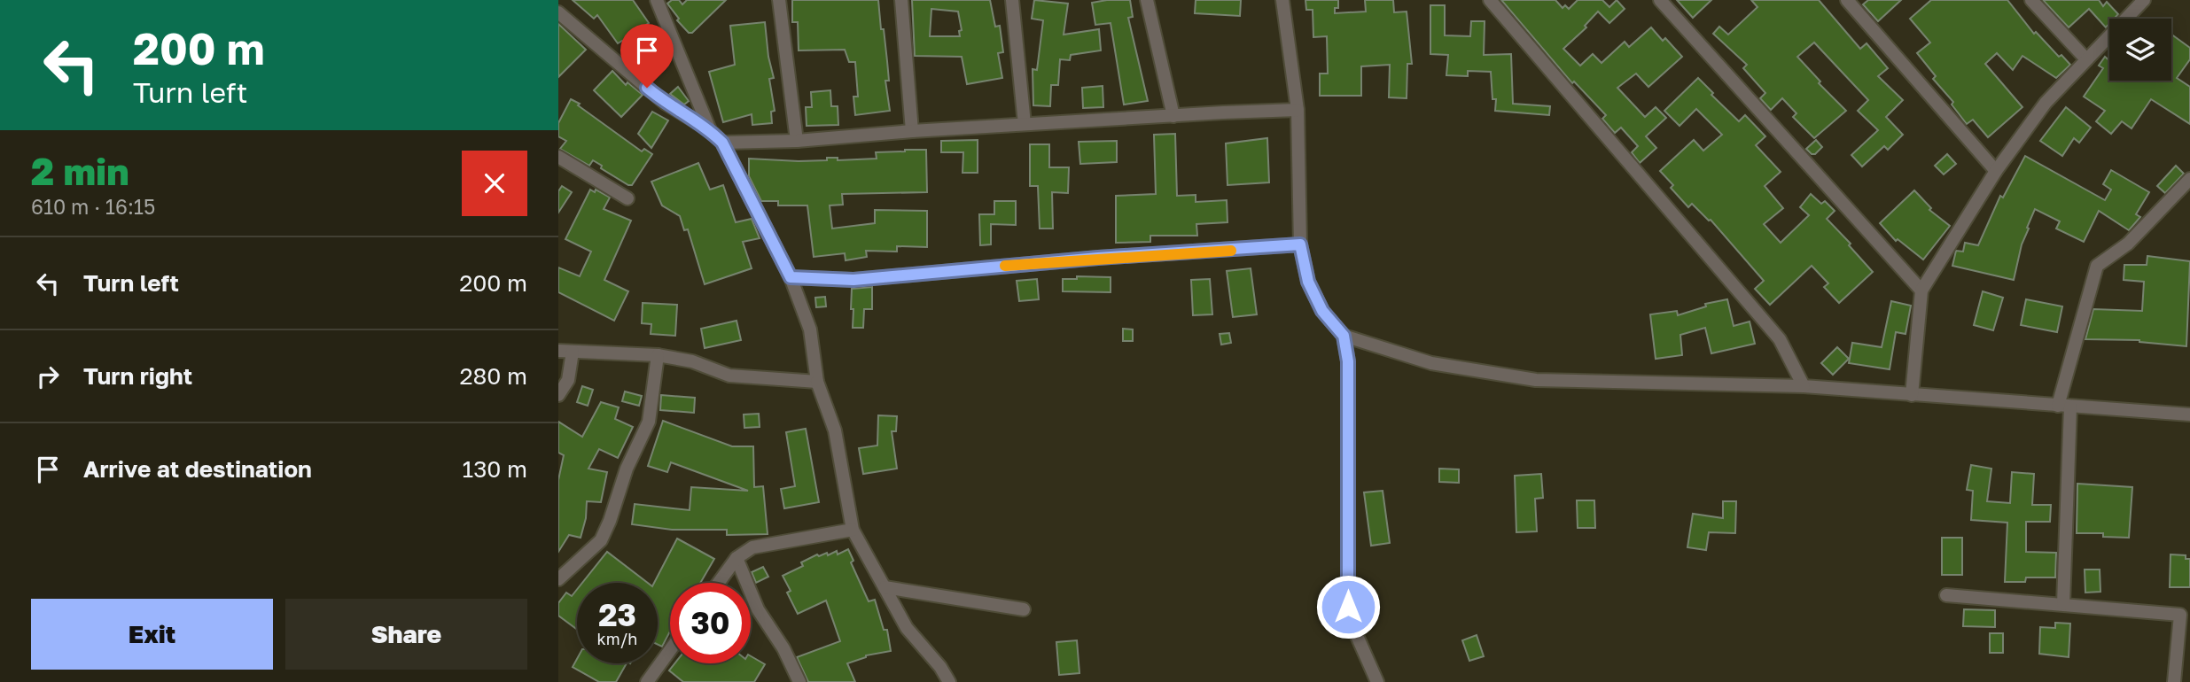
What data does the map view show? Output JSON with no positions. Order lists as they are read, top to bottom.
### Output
{
  "page": {
    "turn": ["200 m", "Turn left"],
    "heading": ["2 min", "610 m · 16:15"],
    "list": [
      {
        "name": "Turn left",
        "value": "200 m"
      },
      {
        "name": "Turn right",
        "value": "280 m"
      },
      {
        "name": "Arrive at destination",
        "value": "130 m"
      }
    ],
    "speed": "23 km/h",
    "limit": "30",
    "buttons": ["Exit", "Share"]
  }
}
